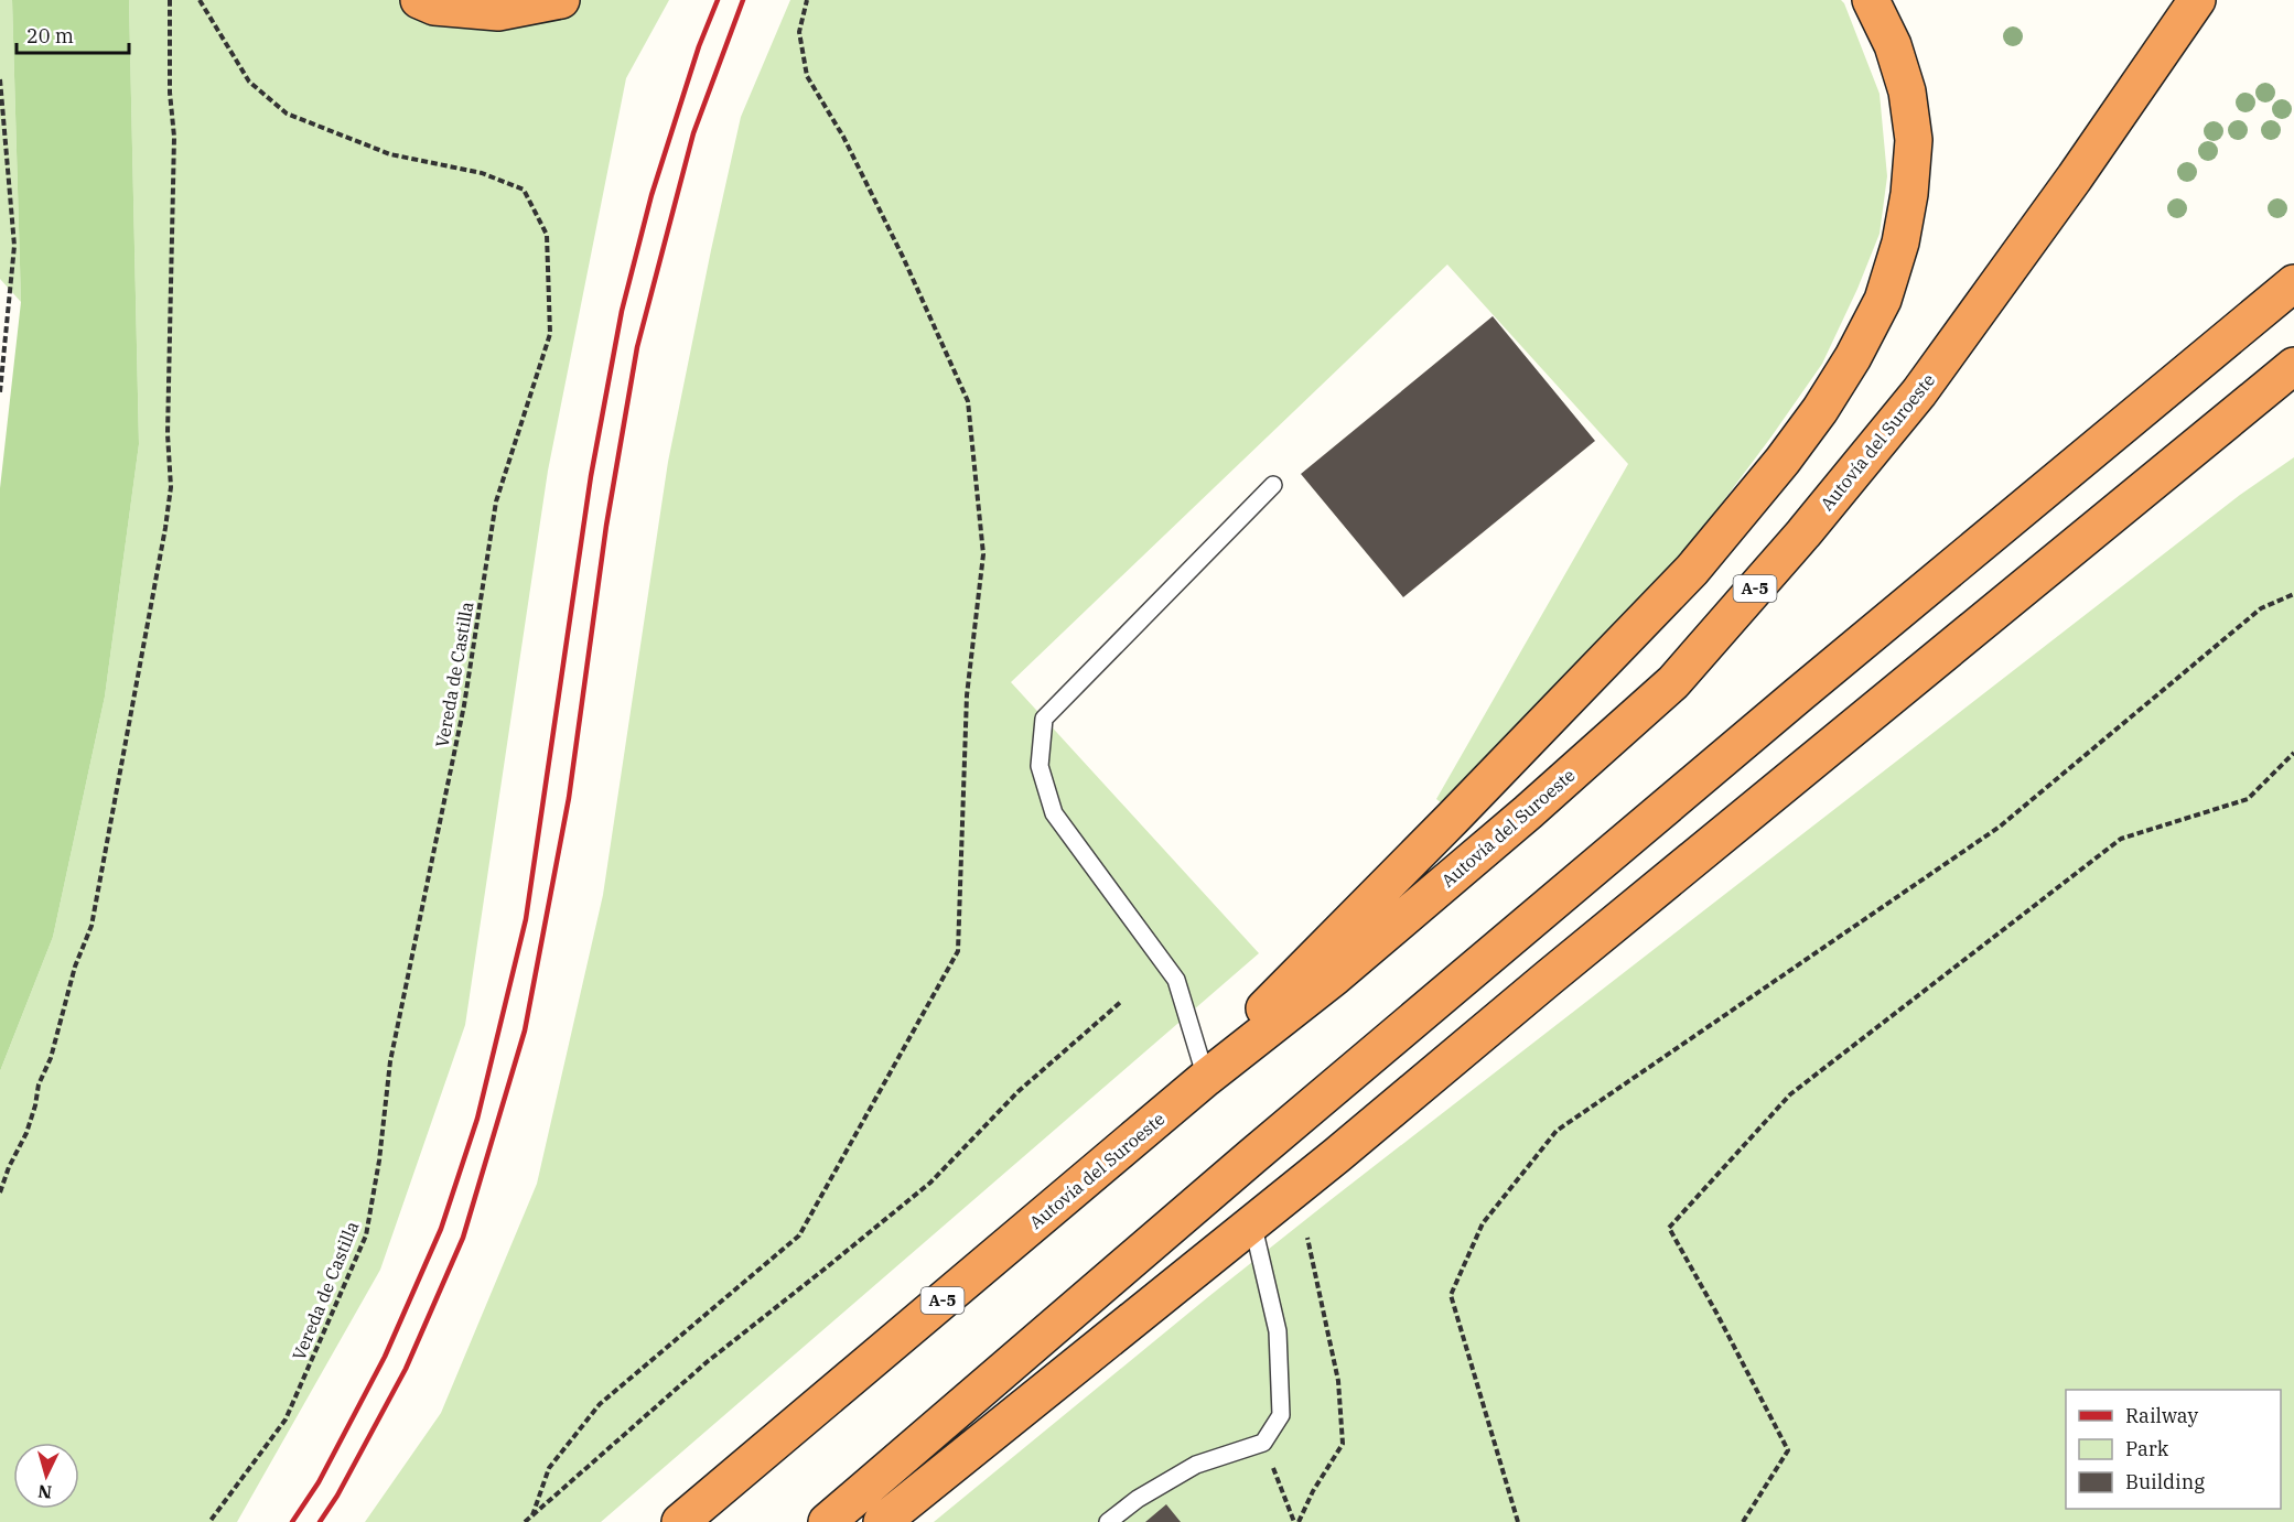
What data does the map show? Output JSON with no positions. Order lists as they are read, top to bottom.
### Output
{
  "streets": {
    "highway": ["Autovía del Suroeste", "A-5"],
    "path": ["Vereda de Castilla"]
  },
  "legend": ["Railway", "Park", "Building"],
  "scale_bar": "20 m",
  "north": "bottom"
}
